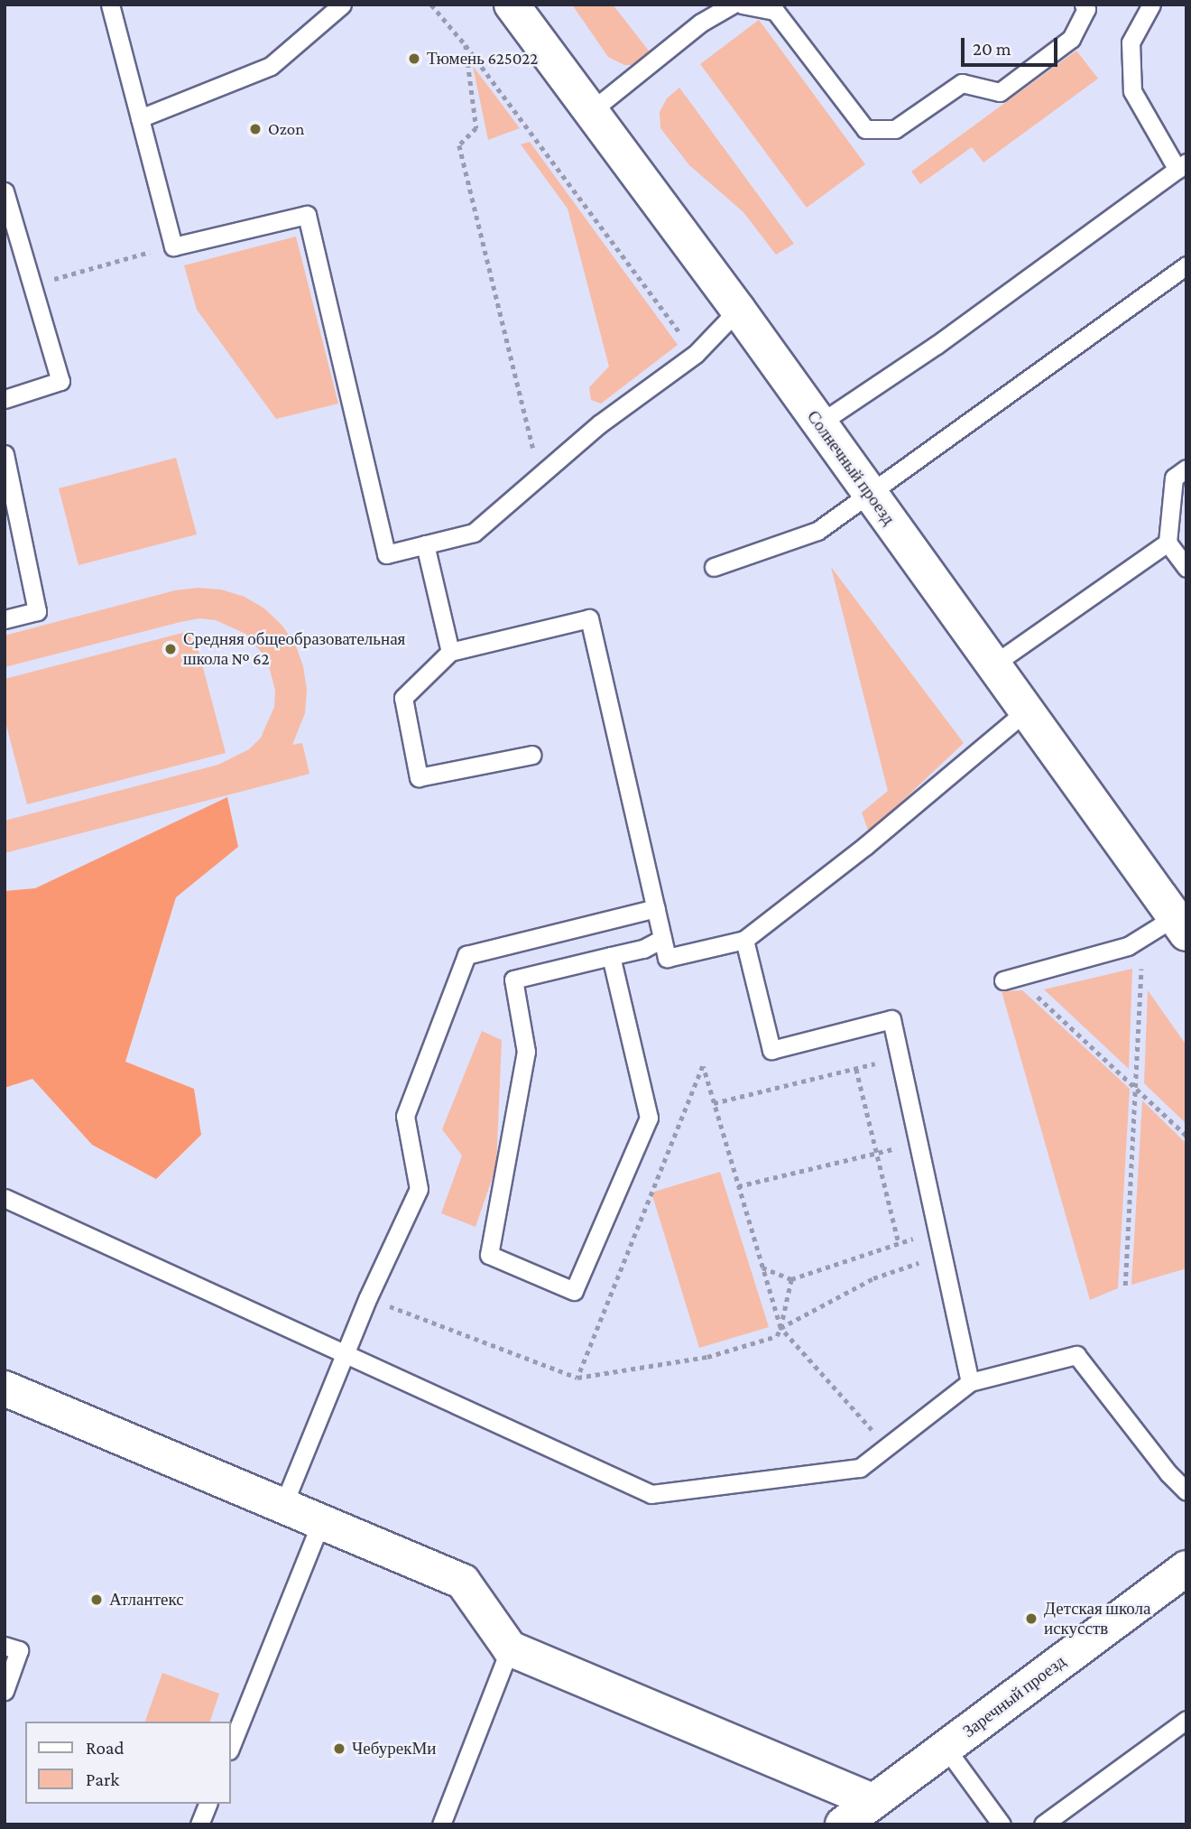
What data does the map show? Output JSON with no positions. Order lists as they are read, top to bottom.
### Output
{
  "streets": {
    "street": ["Солнечный проезд", "Заречный проезд"]
  },
  "places": [
    "Тюмень 625022",
    "Ozon",
    "Средняя общеобразовательная школа № 62",
    "Атлантекс",
    "Детская школа искусств",
    "ЧебурекМи"
  ],
  "legend": ["Road", "Park"],
  "scale_bar": "20 m"
}
